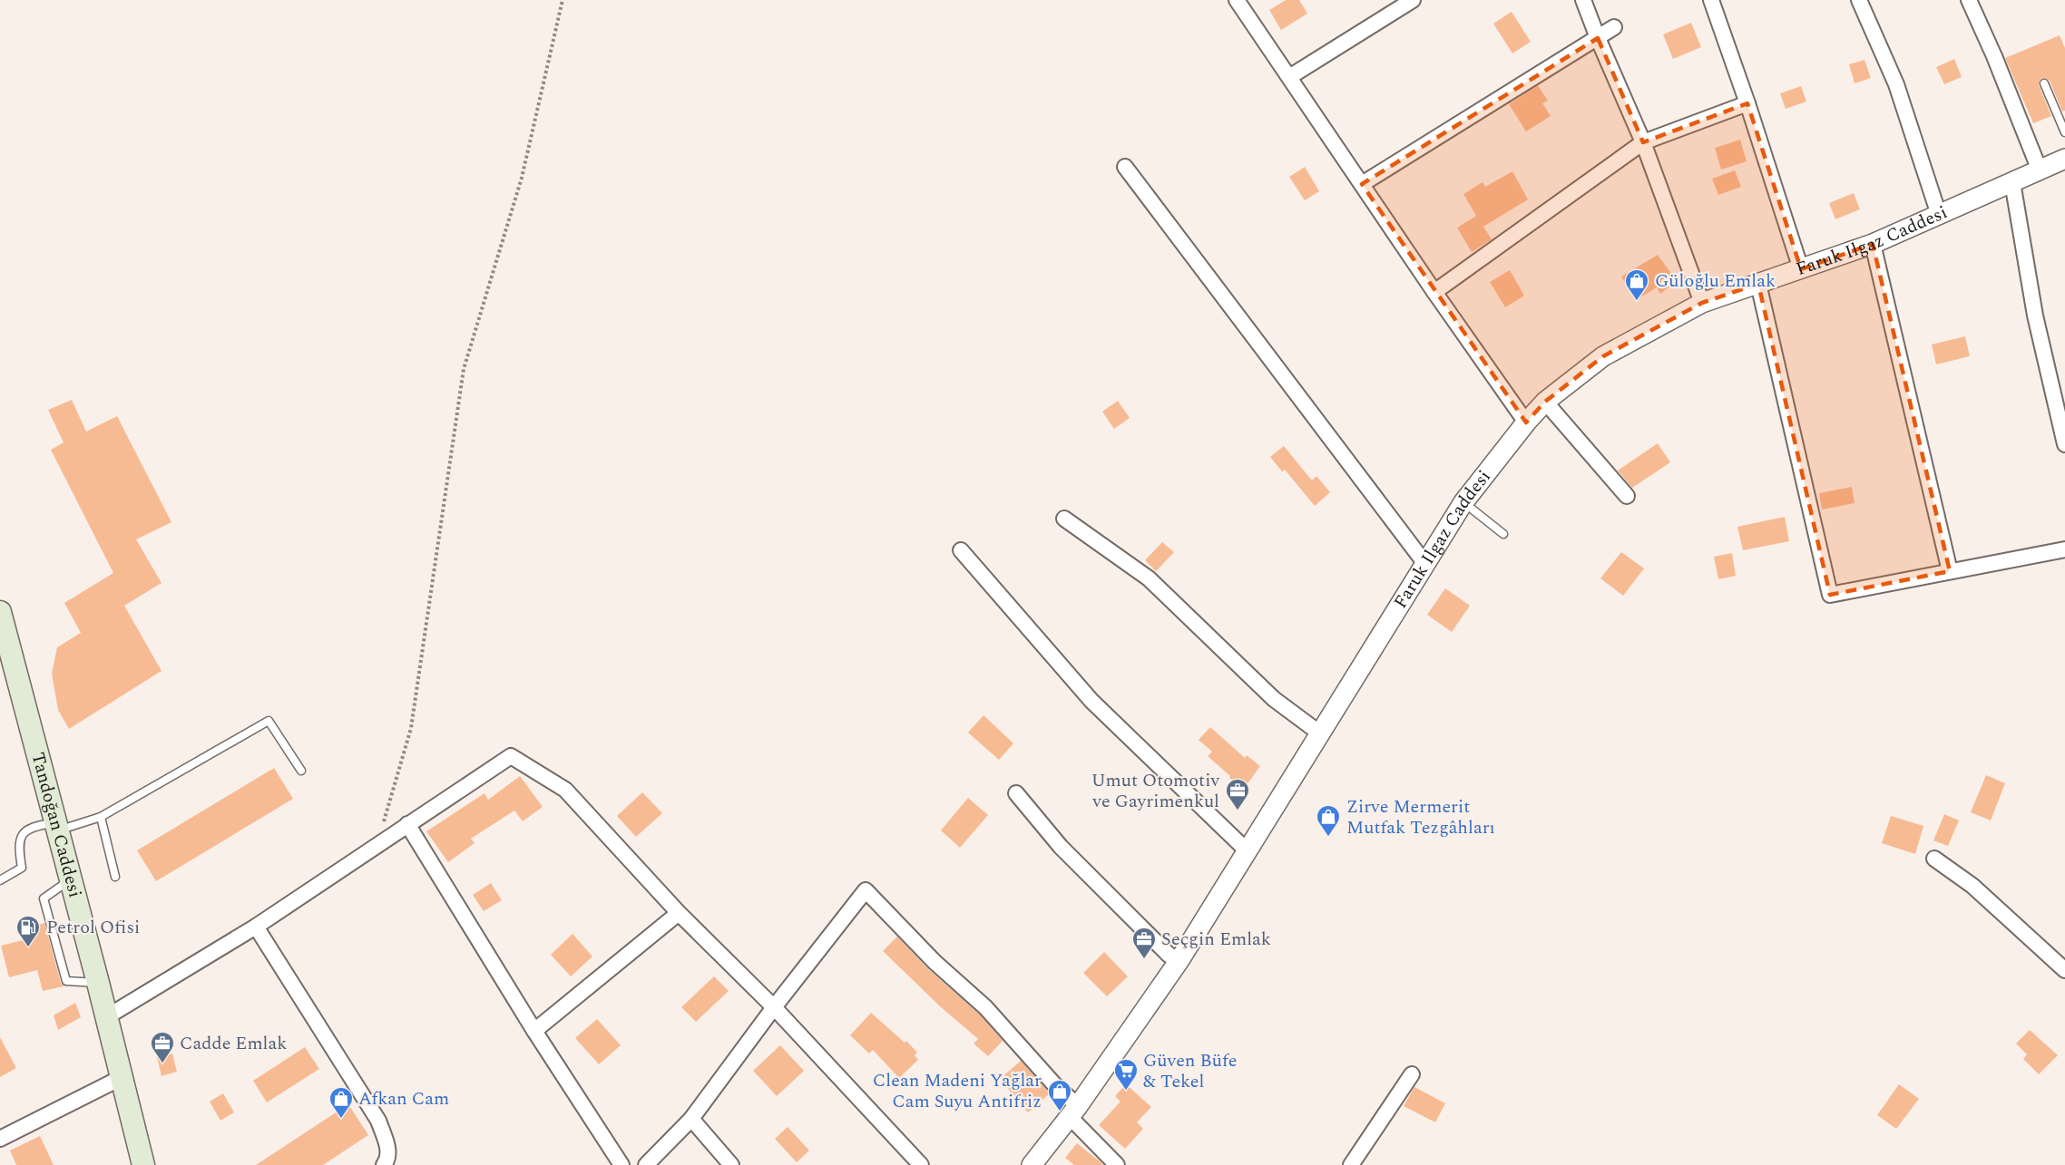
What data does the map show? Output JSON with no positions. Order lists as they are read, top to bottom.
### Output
{
  "streets": {
    "main road": ["Tandoğan Caddesi"],
    "street": ["Faruk Ilgaz Caddesi"]
  },
  "places": {
    "shop": [
      "Güloğlu Emlak",
      "Zirve Mermerit Mutfak Tezgâhları",
      "Clean Madeni Yağlar Cam Suyu Antifriz",
      "Afkan Cam"
    ],
    "office": ["Umut Otomotiv ve Gayrimenkul", "Seçgin Emlak", "Cadde Emlak"],
    "fuel station": ["Petrol Ofisi"],
    "supermarket": ["Güven Büfe & Tekel"]
  }
}
